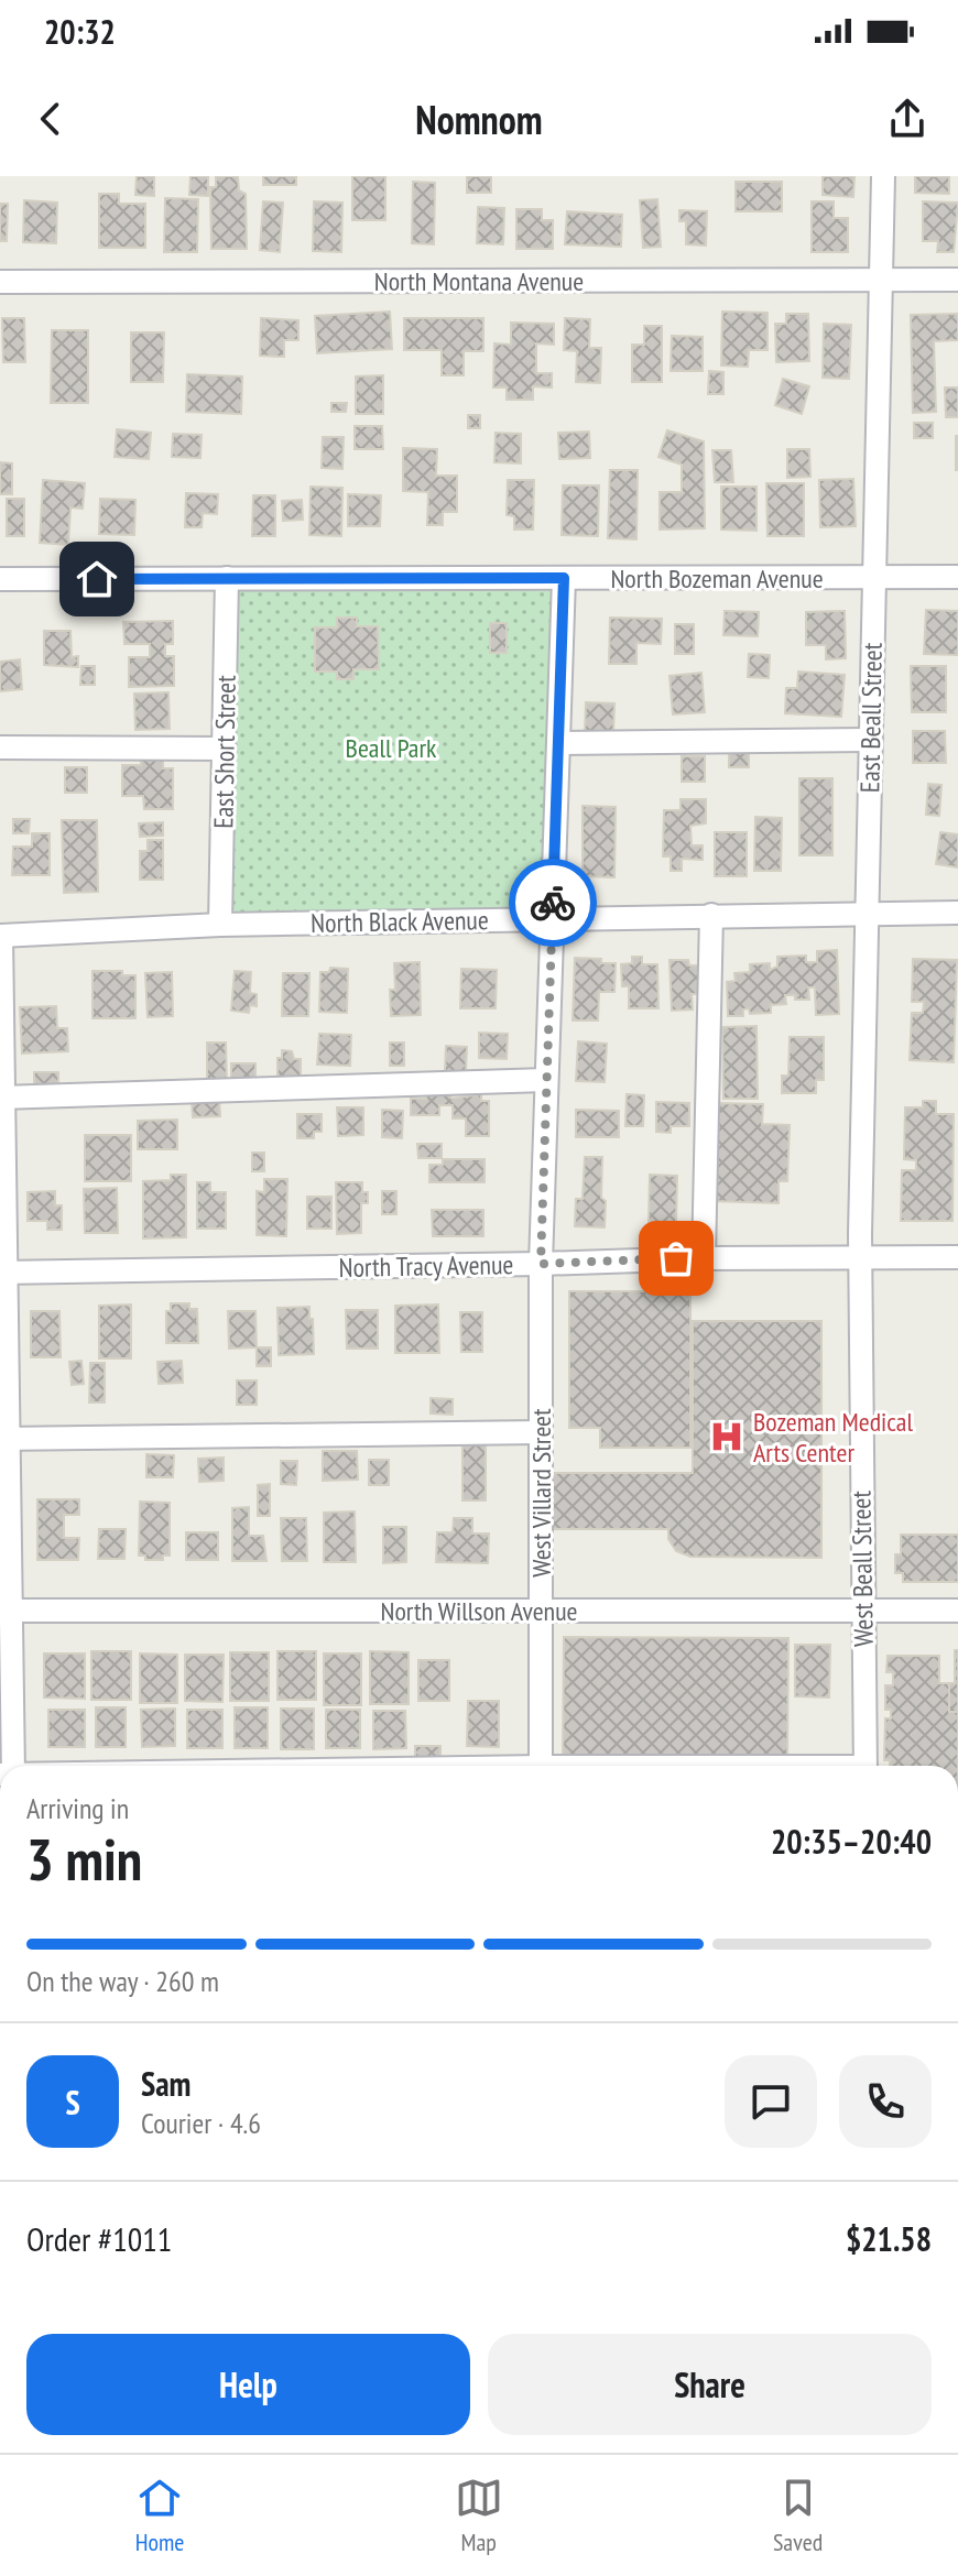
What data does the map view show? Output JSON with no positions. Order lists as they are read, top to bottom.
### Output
{
  "streets": {
    "street": [
      "North Montana Avenue",
      "North Bozeman Avenue",
      "East Beall Street",
      "East Short Street",
      "North Black Avenue",
      "North Tracy Avenue",
      "West Villard Street",
      "West Beall Street",
      "North Willson Avenue"
    ]
  },
  "crossings": [
    ["North Montana Avenue", "East Beall Street"],
    ["North Bozeman Avenue", "East Beall Street"],
    ["North Bozeman Avenue", "East Short Street"],
    ["North Bozeman Avenue", "West Villard Street"],
    ["East Beall Street", "North Black Avenue"],
    ["East Beall Street", "North Tracy Avenue"],
    ["East Beall Street", "West Beall Street"],
    ["East Short Street", "North Black Avenue"],
    ["North Black Avenue", "West Villard Street"],
    ["North Tracy Avenue", "West Villard Street"],
    ["North Tracy Avenue", "West Beall Street"],
    ["West Villard Street", "North Willson Avenue"],
    ["West Beall Street", "North Willson Avenue"]
  ],
  "parks": ["Beall Park"],
  "places": {
    "hospital": ["Bozeman Medical Arts Center"]
  },
  "page": {
    "status": "20:32",
    "header": "Nomnom",
    "heading": ["3 min", "Arriving in", "20:35–20:40"],
    "panel": [
      "Sam",
      "Courier · 4.6",
      "Order #1011",
      "$21.58"
    ],
    "bar": "On the way · 260 m",
    "round": "S",
    "buttons": ["Help", "Share"],
    "tabs": ["Home", "Map", "Saved"]
  }
}
